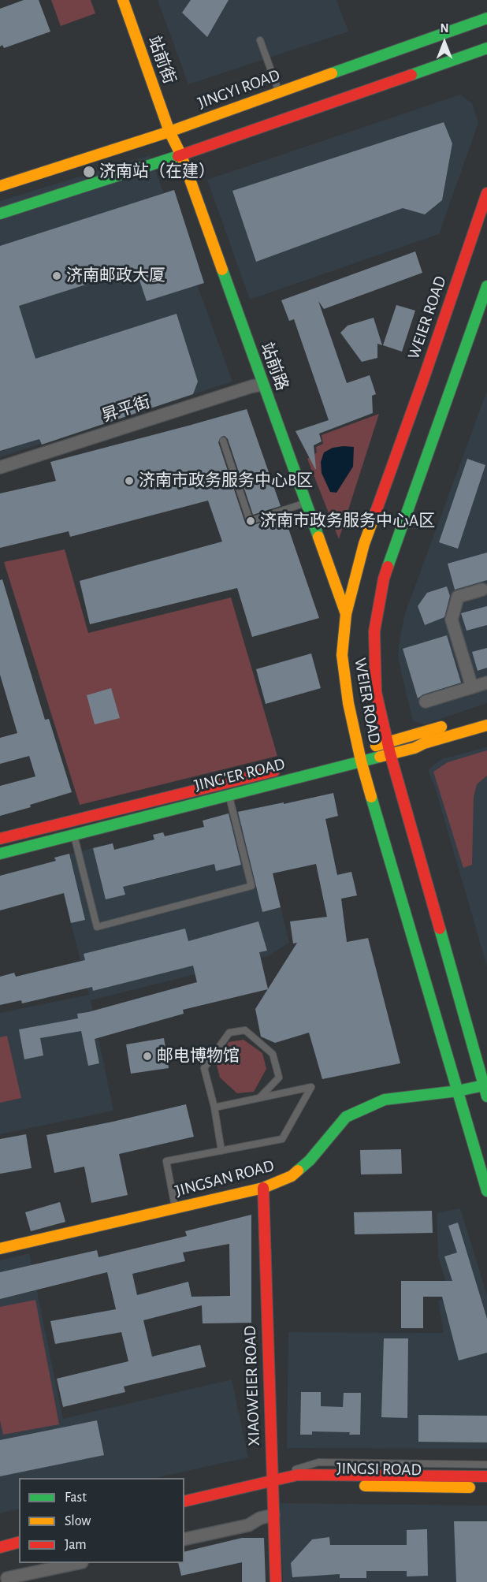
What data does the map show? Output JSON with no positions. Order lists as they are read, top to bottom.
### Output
{
  "streets": {
    "main road": [
      "站前街",
      "JINGYI ROAD",
      "WEIER ROAD",
      "站前路",
      "JING'ER ROAD",
      "JINGSAN ROAD",
      "XIAOWEIER ROAD",
      "JINGSI ROAD"
    ],
    "street": ["昇平街"]
  },
  "crossings": [
    ["站前街", "JINGYI ROAD"],
    ["站前街", "站前路"],
    ["JINGYI ROAD", "站前路"],
    ["WEIER ROAD", "站前路"],
    ["WEIER ROAD", "JING'ER ROAD"],
    ["WEIER ROAD", "JINGSAN ROAD"],
    ["站前路", "昇平街"],
    ["JINGSAN ROAD", "XIAOWEIER ROAD"],
    ["XIAOWEIER ROAD", "JINGSI ROAD"]
  ],
  "places": [
    "济南站（在建）",
    "济南邮政大厦",
    "济南市政务服务中心B区",
    "济南市政务服务中心A区",
    "邮电博物馆"
  ],
  "legend": ["Fast", "Slow", "Jam"],
  "north": "top"
}
